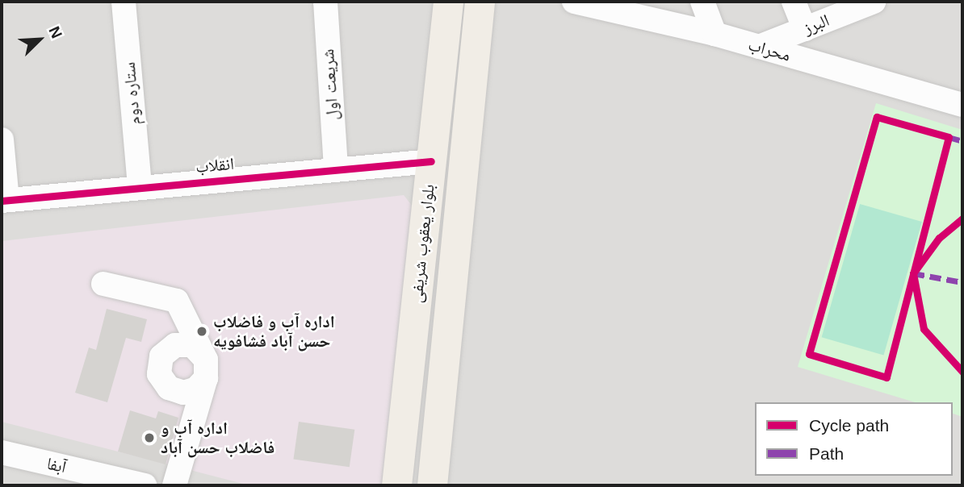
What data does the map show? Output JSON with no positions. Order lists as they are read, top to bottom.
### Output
{
  "streets": {
    "main road": ["بلوار یعقوب شریفی"],
    "street": [
      "البرز",
      "محراب",
      "شریعت اول",
      "ستاره دوم",
      "انقلاب",
      "آبفا"
    ]
  },
  "crossings": [
    ["البرز", "محراب"],
    ["شریعت اول", "انقلاب"],
    ["ستاره دوم", "انقلاب"],
    ["انقلاب", "بلوار یعقوب شریفی"]
  ],
  "places": ["اداره آب و فاضلاب حسن آباد فشافویه", "اداره آب و فاضلاب حسن آباد"],
  "legend": ["Cycle path", "Path"],
  "north": "top right"
}
